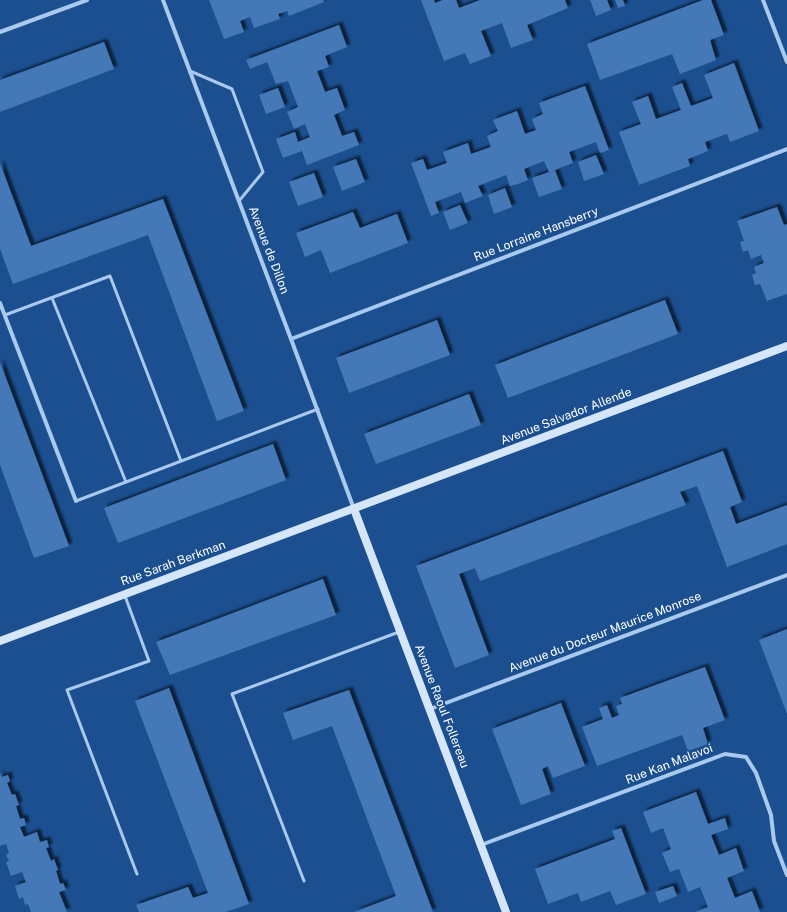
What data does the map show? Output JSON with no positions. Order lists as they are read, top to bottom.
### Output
{
  "streets": {
    "main road": ["Avenue Salvador Allende", "Rue Sarah Berkman", "Avenue Raoul Follereau"],
    "street": [
      "Rue Lorraine Hansberry",
      "Avenue de Dillon",
      "Avenue du Docteur Maurice Monrose",
      "Rue Kan Malavoi"
    ]
  },
  "crossings": [
    ["Rue Lorraine Hansberry", "Avenue de Dillon"],
    ["Avenue de Dillon", "Avenue Salvador Allende"],
    ["Avenue de Dillon", "Rue Sarah Berkman"],
    ["Avenue de Dillon", "Avenue Raoul Follereau"],
    ["Avenue Salvador Allende", "Rue Sarah Berkman"],
    ["Avenue Salvador Allende", "Avenue Raoul Follereau"],
    ["Rue Sarah Berkman", "Avenue Raoul Follereau"],
    ["Avenue du Docteur Maurice Monrose", "Avenue Raoul Follereau"],
    ["Avenue Raoul Follereau", "Rue Kan Malavoi"]
  ]
}
